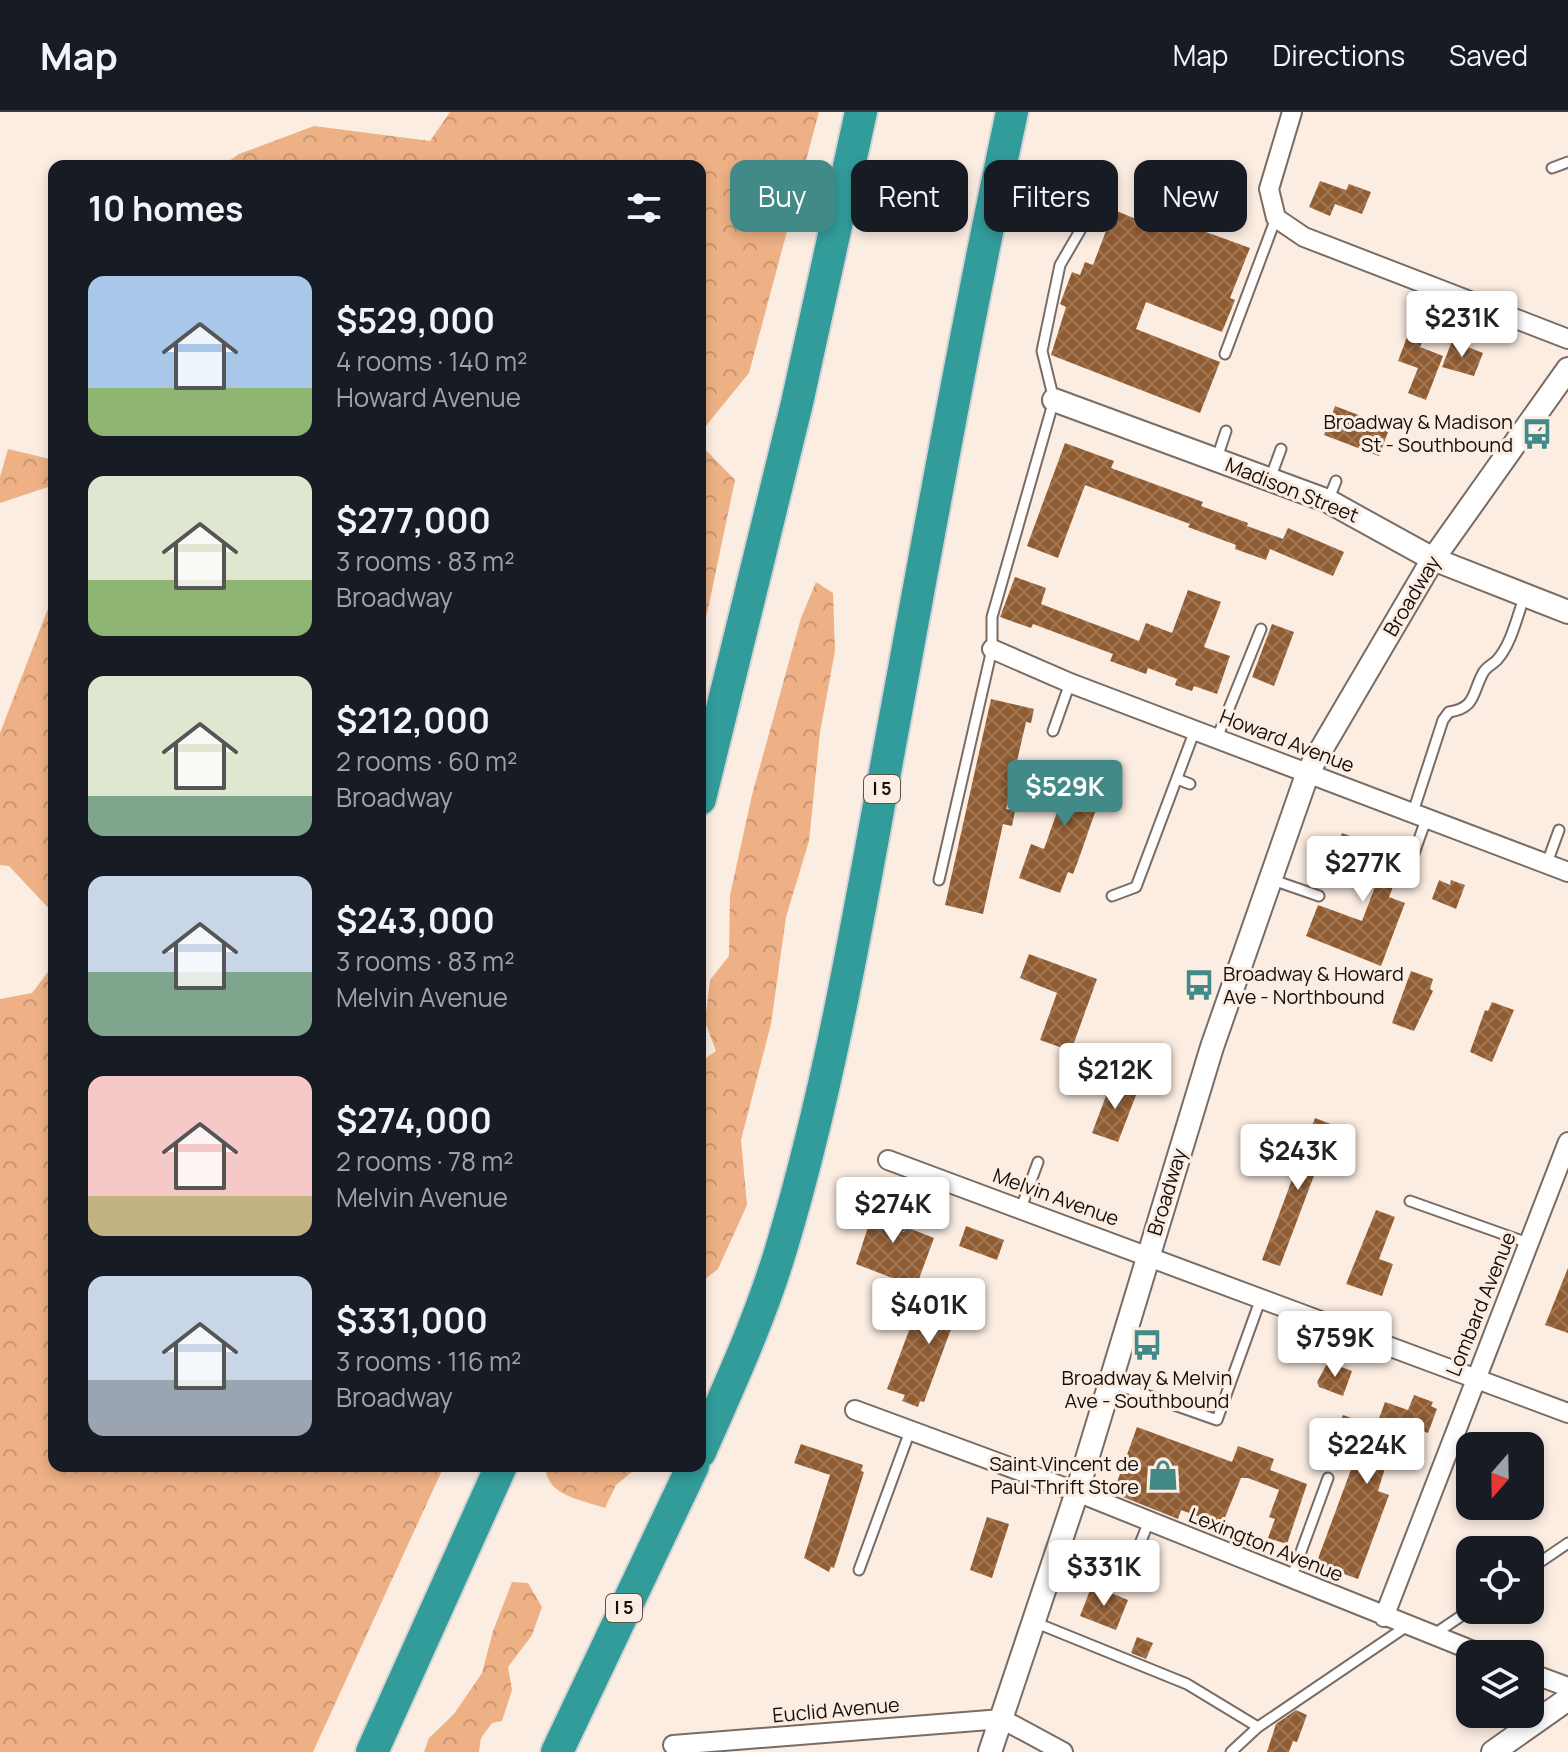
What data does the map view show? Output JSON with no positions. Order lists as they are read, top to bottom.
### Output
{
  "streets": {
    "highway": ["I 5"],
    "street": [
      "Madison Street",
      "Broadway",
      "Howard Avenue",
      "Melvin Avenue",
      "Lombard Avenue",
      "Lexington Avenue",
      "Euclid Avenue"
    ]
  },
  "crossings": [
    ["Madison Street", "Broadway"],
    ["Broadway", "Howard Avenue"],
    ["Broadway", "Melvin Avenue"],
    ["Broadway", "Lexington Avenue"],
    ["Broadway", "Euclid Avenue"],
    ["Melvin Avenue", "Lombard Avenue"],
    ["Lombard Avenue", "Lexington Avenue"]
  ],
  "places": {
    "bus stop": ["Broadway & Madison St - Southbound", "Broadway & Howard Ave - Northbound", "Broadway & Melvin Ave - Southbound"],
    "shop": ["Saint Vincent de Paul Thrift Store"]
  },
  "north": "bottom",
  "page": {
    "header": "Map",
    "nav": ["Map", "Directions", "Saved"],
    "chip": [
      "Buy",
      "Rent",
      "Filters",
      "New"
    ],
    "heading": "10 homes",
    "list": [
      {
        "name": "$529,000",
        "note": "4 rooms · 140 m² · Howard Avenue"
      },
      {
        "name": "$277,000",
        "note": "3 rooms · 83 m² · Broadway"
      },
      {
        "name": "$212,000",
        "note": "2 rooms · 60 m² · Broadway"
      },
      {
        "name": "$243,000",
        "note": "3 rooms · 83 m² · Melvin Avenue"
      },
      {
        "name": "$274,000",
        "note": "2 rooms · 78 m² · Melvin Avenue"
      },
      {
        "name": "$331,000",
        "note": "3 rooms · 116 m² · Broadway"
      }
    ],
    "price": [
      "$231K",
      "$529K",
      "$277K",
      "$212K",
      "$243K",
      "$274K",
      "$401K",
      "$759K",
      "$224K",
      "$331K"
    ]
  }
}
